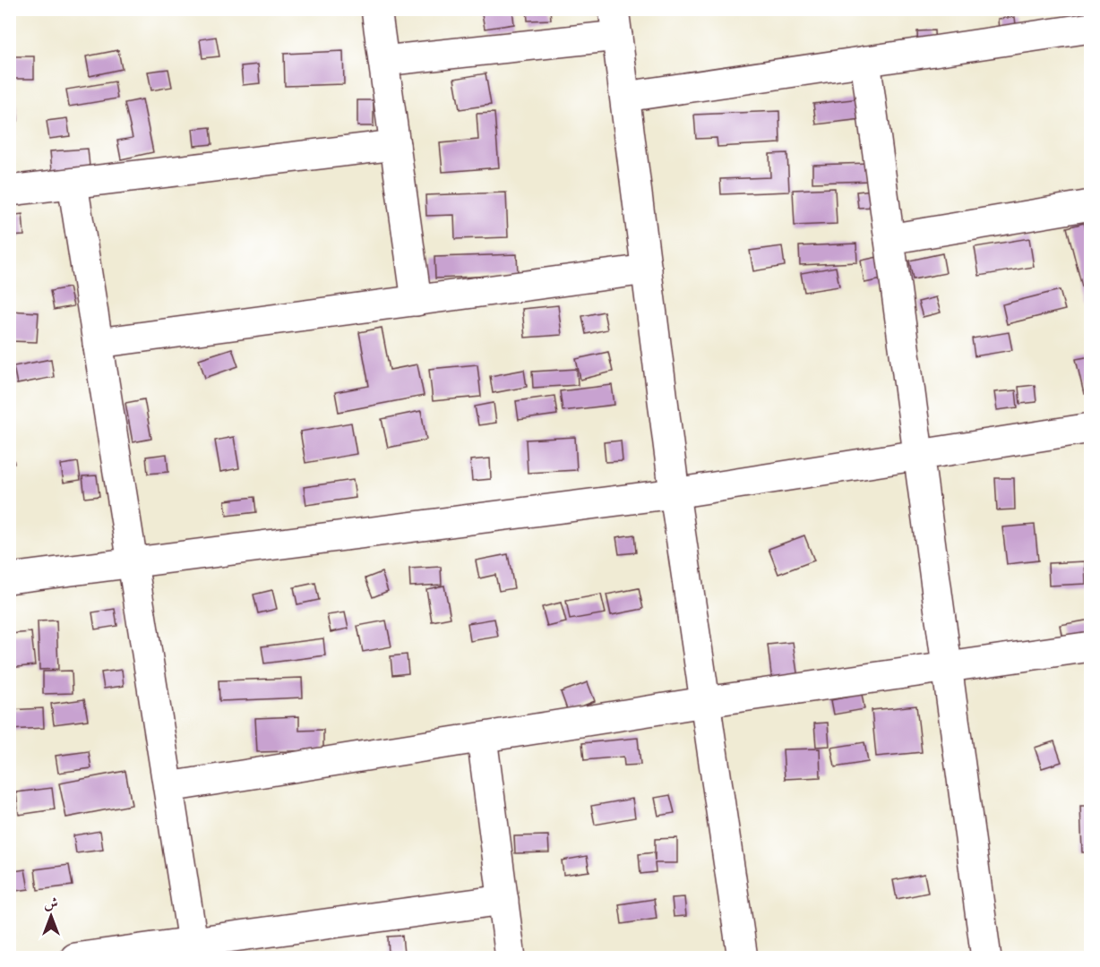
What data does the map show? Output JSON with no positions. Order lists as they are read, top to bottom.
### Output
{
  "north": "top"
}
